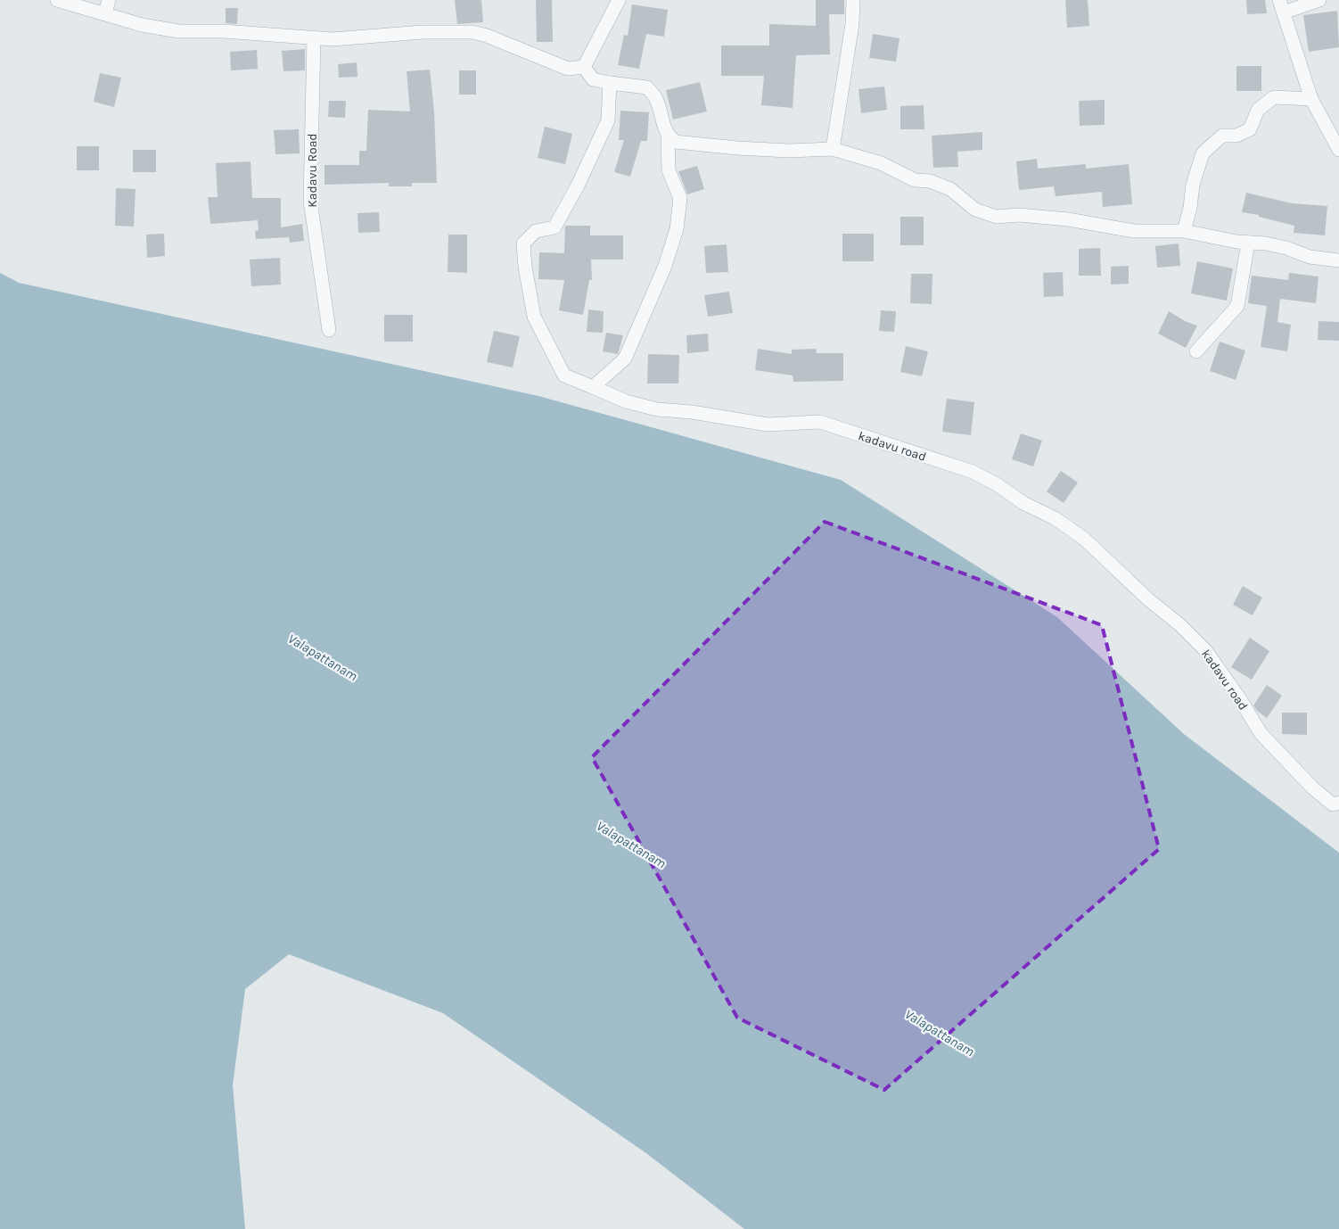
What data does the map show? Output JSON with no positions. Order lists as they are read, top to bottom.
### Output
{
  "streets": {
    "street": ["Kadavu Road", "kadavu road"]
  },
  "water": ["Valapattanam"]
}
